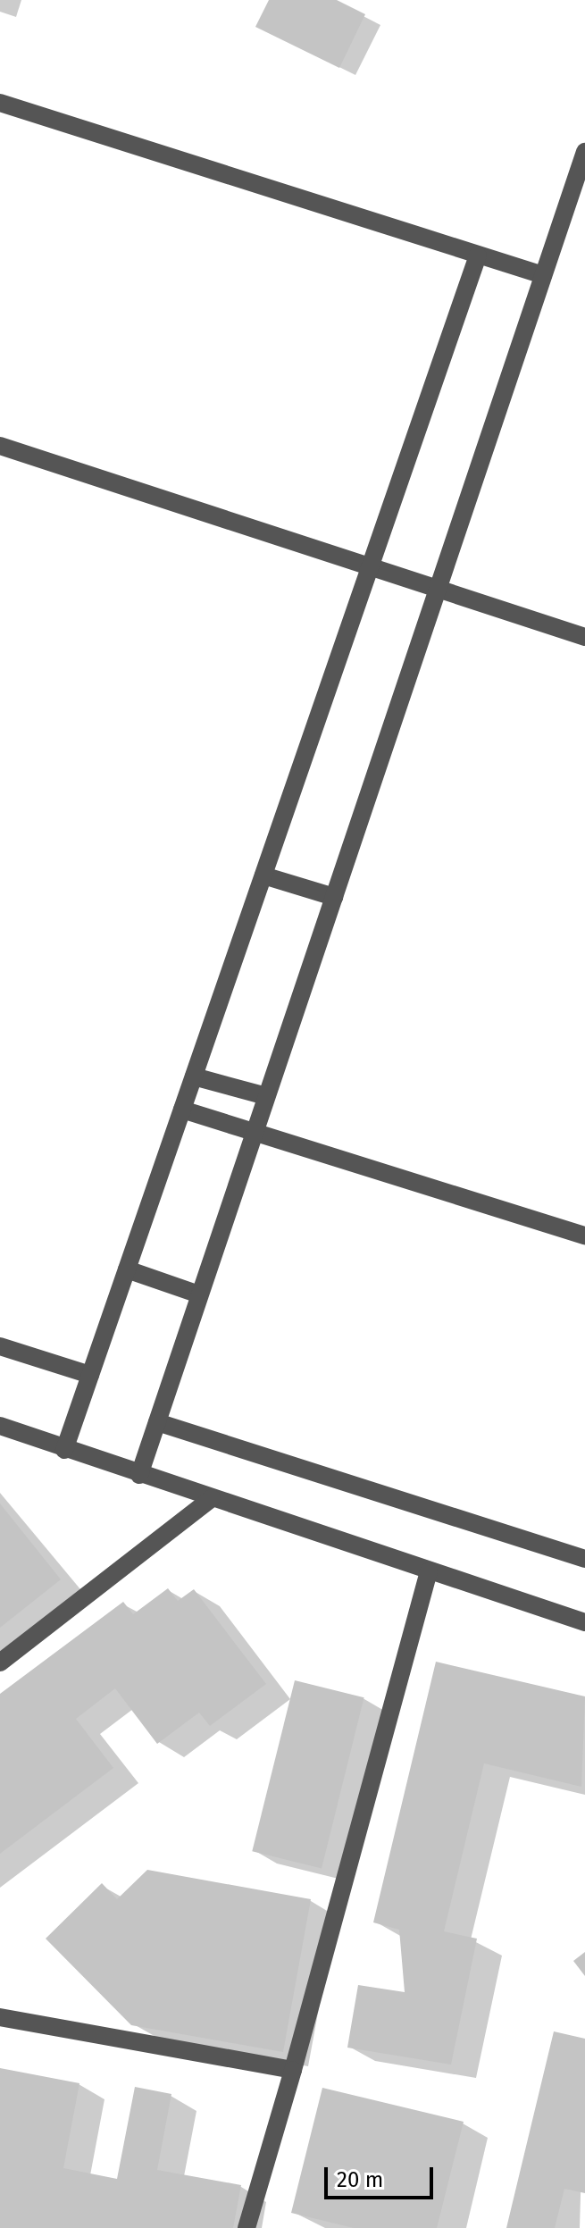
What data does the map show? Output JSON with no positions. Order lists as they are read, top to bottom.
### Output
{
  "scale_bar": "20 m"
}
